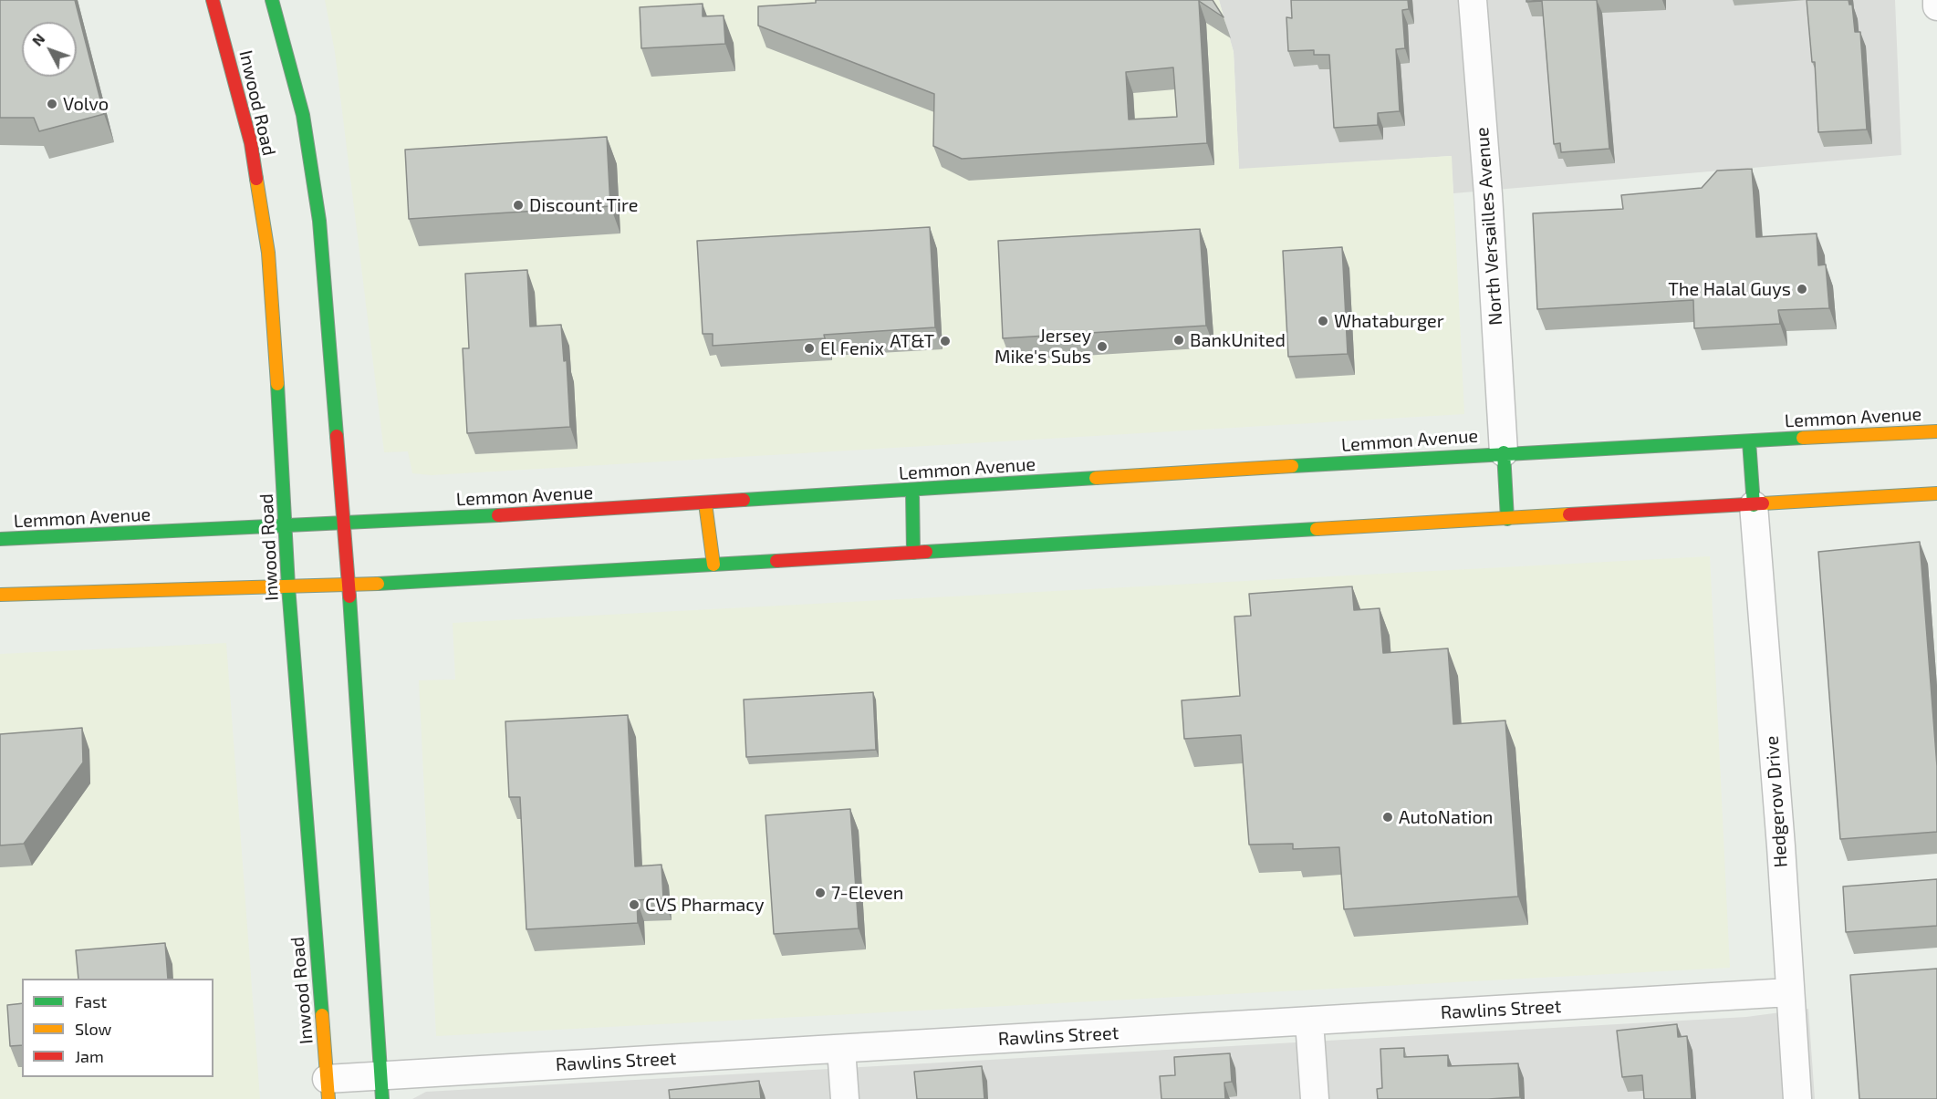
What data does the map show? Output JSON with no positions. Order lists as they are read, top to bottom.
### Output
{
  "streets": {
    "main road": ["Inwood Road", "Lemmon Avenue"],
    "street": ["North Versailles Avenue", "Hedgerow Drive", "Rawlins Street"]
  },
  "crossings": [
    ["Inwood Road", "Lemmon Avenue"],
    ["Inwood Road", "Rawlins Street"],
    ["North Versailles Avenue", "Lemmon Avenue"],
    ["Hedgerow Drive", "Rawlins Street"]
  ],
  "places": [
    "Volvo",
    "Discount Tire",
    "The Halal Guys",
    "Whataburger",
    "BankUnited",
    "AT&T",
    "Jersey Mike's Subs",
    "El Fenix",
    "AutoNation",
    "7-Eleven",
    "CVS Pharmacy"
  ],
  "legend": ["Fast", "Slow", "Jam"],
  "north": "top left"
}
